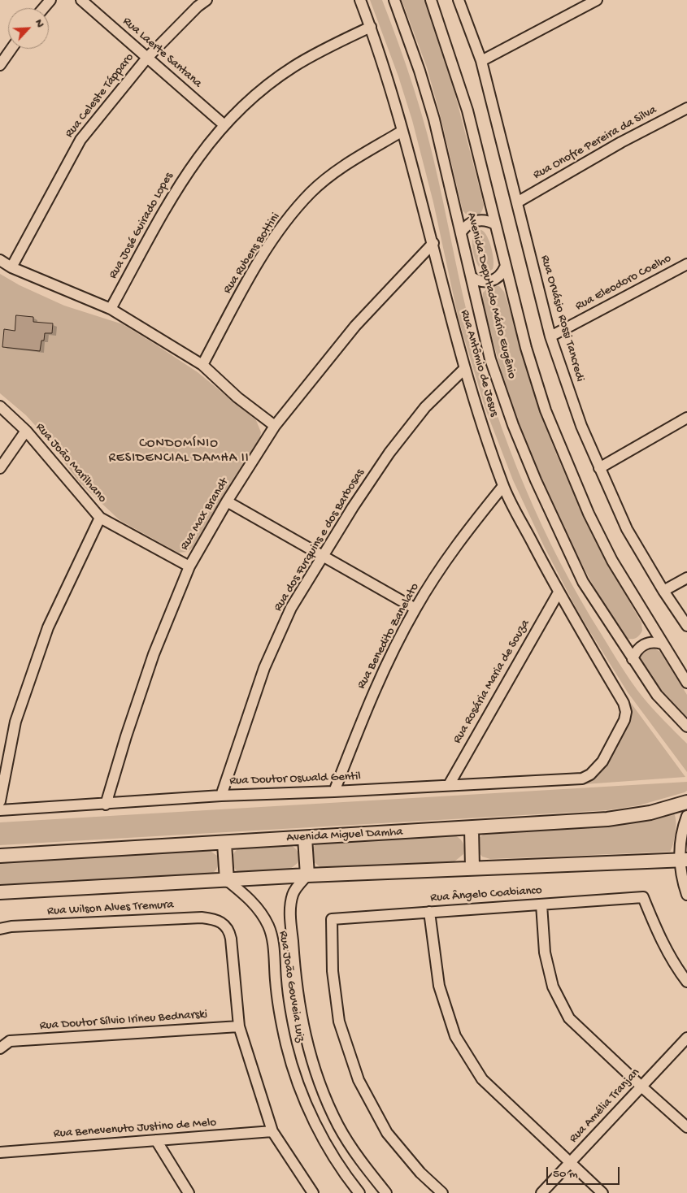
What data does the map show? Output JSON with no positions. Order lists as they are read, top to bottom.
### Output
{
  "streets": {
    "main road": ["Avenida Miguel Damha"],
    "street": [
      "Rua Laerte Santana",
      "Rua Celeste Tápparo",
      "Rua Onofre Pereira da Silva",
      "Rua José Guirado Lopes",
      "Rua Rubens Bottini",
      "Rua Eleodoro Coelho",
      "Avenida Deputado Mário Eugênio",
      "Rua Orvásio Rossi Tancredi",
      "Rua Antômio de Jesus",
      "Rua João Marilhano",
      "Rua Max Brandt",
      "Rua dos Furquins e dos Barbosas",
      "Rua Benedito Zanelato",
      "Rua Rosária Maria de Souza",
      "Rua Doutor Oswald Gentil",
      "Rua Ângelo Coabianco",
      "Rua Wilson Alves Tremura",
      "Rua João Gouveia Luiz",
      "Rua Doutor Sílvio Irineu Bednarski",
      "Rua Amélia Tranjan",
      "Rua Benevenuto Justino de Melo"
    ]
  },
  "crossings": [
    ["Rua Laerte Santana", "Rua Celeste Tápparo"],
    ["Rua Laerte Santana", "Rua José Guirado Lopes"],
    ["Rua Onofre Pereira da Silva", "Rua Orvásio Rossi Tancredi"],
    ["Rua José Guirado Lopes", "Rua Antômio de Jesus"],
    ["Rua Rubens Bottini", "Rua Antômio de Jesus"],
    ["Rua Eleodoro Coelho", "Rua Orvásio Rossi Tancredi"],
    ["Rua Antômio de Jesus", "Rua Max Brandt"],
    ["Rua Antômio de Jesus", "Rua dos Furquins e dos Barbosas"],
    ["Rua Antômio de Jesus", "Rua Benedito Zanelato"],
    ["Rua Antômio de Jesus", "Rua Rosária Maria de Souza"],
    ["Rua Antômio de Jesus", "Rua Doutor Oswald Gentil"],
    ["Rua João Marilhano", "Rua Max Brandt"],
    ["Rua Max Brandt", "Rua Doutor Oswald Gentil"],
    ["Rua dos Furquins e dos Barbosas", "Rua Doutor Oswald Gentil"],
    ["Rua Benedito Zanelato", "Rua Doutor Oswald Gentil"],
    ["Rua Rosária Maria de Souza", "Rua Doutor Oswald Gentil"],
    ["Rua Wilson Alves Tremura", "Rua Doutor Sílvio Irineu Bednarski"]
  ],
  "districts": ["CONDOMÍNIO RESIDENCIAL DAMHA II"],
  "scale_bar": "50 m",
  "north": "top right"
}
